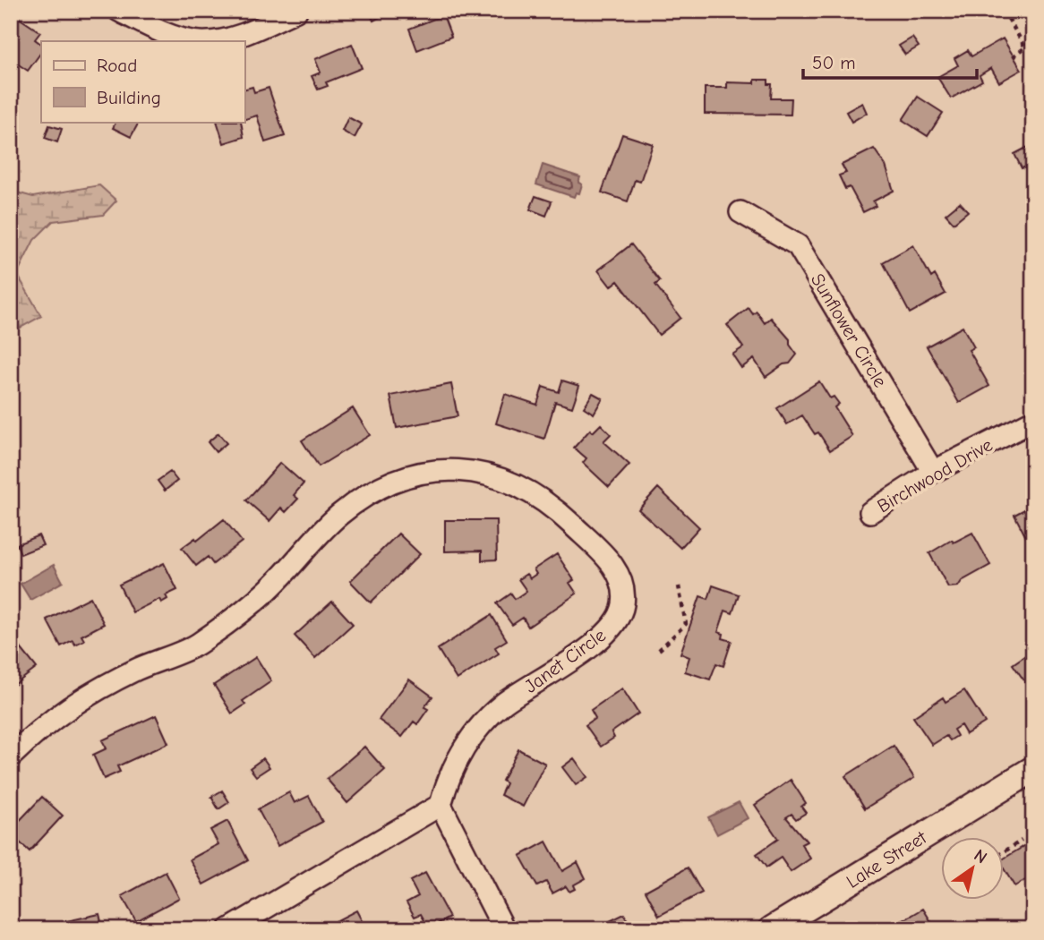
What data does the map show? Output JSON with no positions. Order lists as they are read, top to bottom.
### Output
{
  "streets": {
    "street": [
      "Sunflower Circle",
      "Birchwood Drive",
      "Janet Circle",
      "Lake Street"
    ]
  },
  "crossings": [
    ["Sunflower Circle", "Birchwood Drive"]
  ],
  "legend": ["Road", "Building"],
  "scale_bar": "50 m",
  "north": "top right"
}
